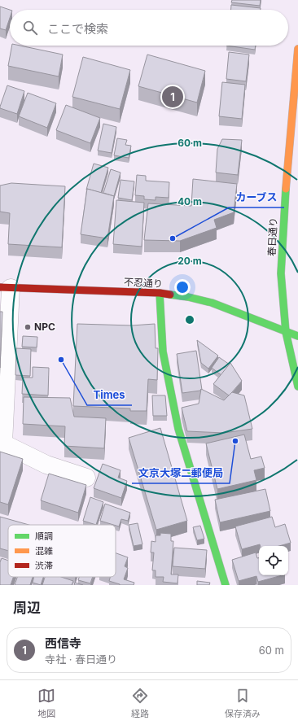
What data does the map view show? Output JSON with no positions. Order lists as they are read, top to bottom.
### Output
{
  "streets": {
    "main road": ["春日通り", "不忍通り"]
  },
  "crossings": [
    ["春日通り", "不忍通り"]
  ],
  "places": [
    "カーブス",
    "NPC",
    "Times",
    "文京大塚二郵便局"
  ],
  "legend": ["順調", "混雑", "渋滞"],
  "page": {
    "search": "ここで検索",
    "pins": "1",
    "heading": "周辺",
    "list": [
      {
        "mark": "1",
        "name": "西信寺",
        "note": "寺社 · 春日通り",
        "value": "60 m"
      }
    ],
    "nav": ["地図", "経路", "保存済み"]
  },
  "rings": ["60 m", "40 m", "20 m"]
}
